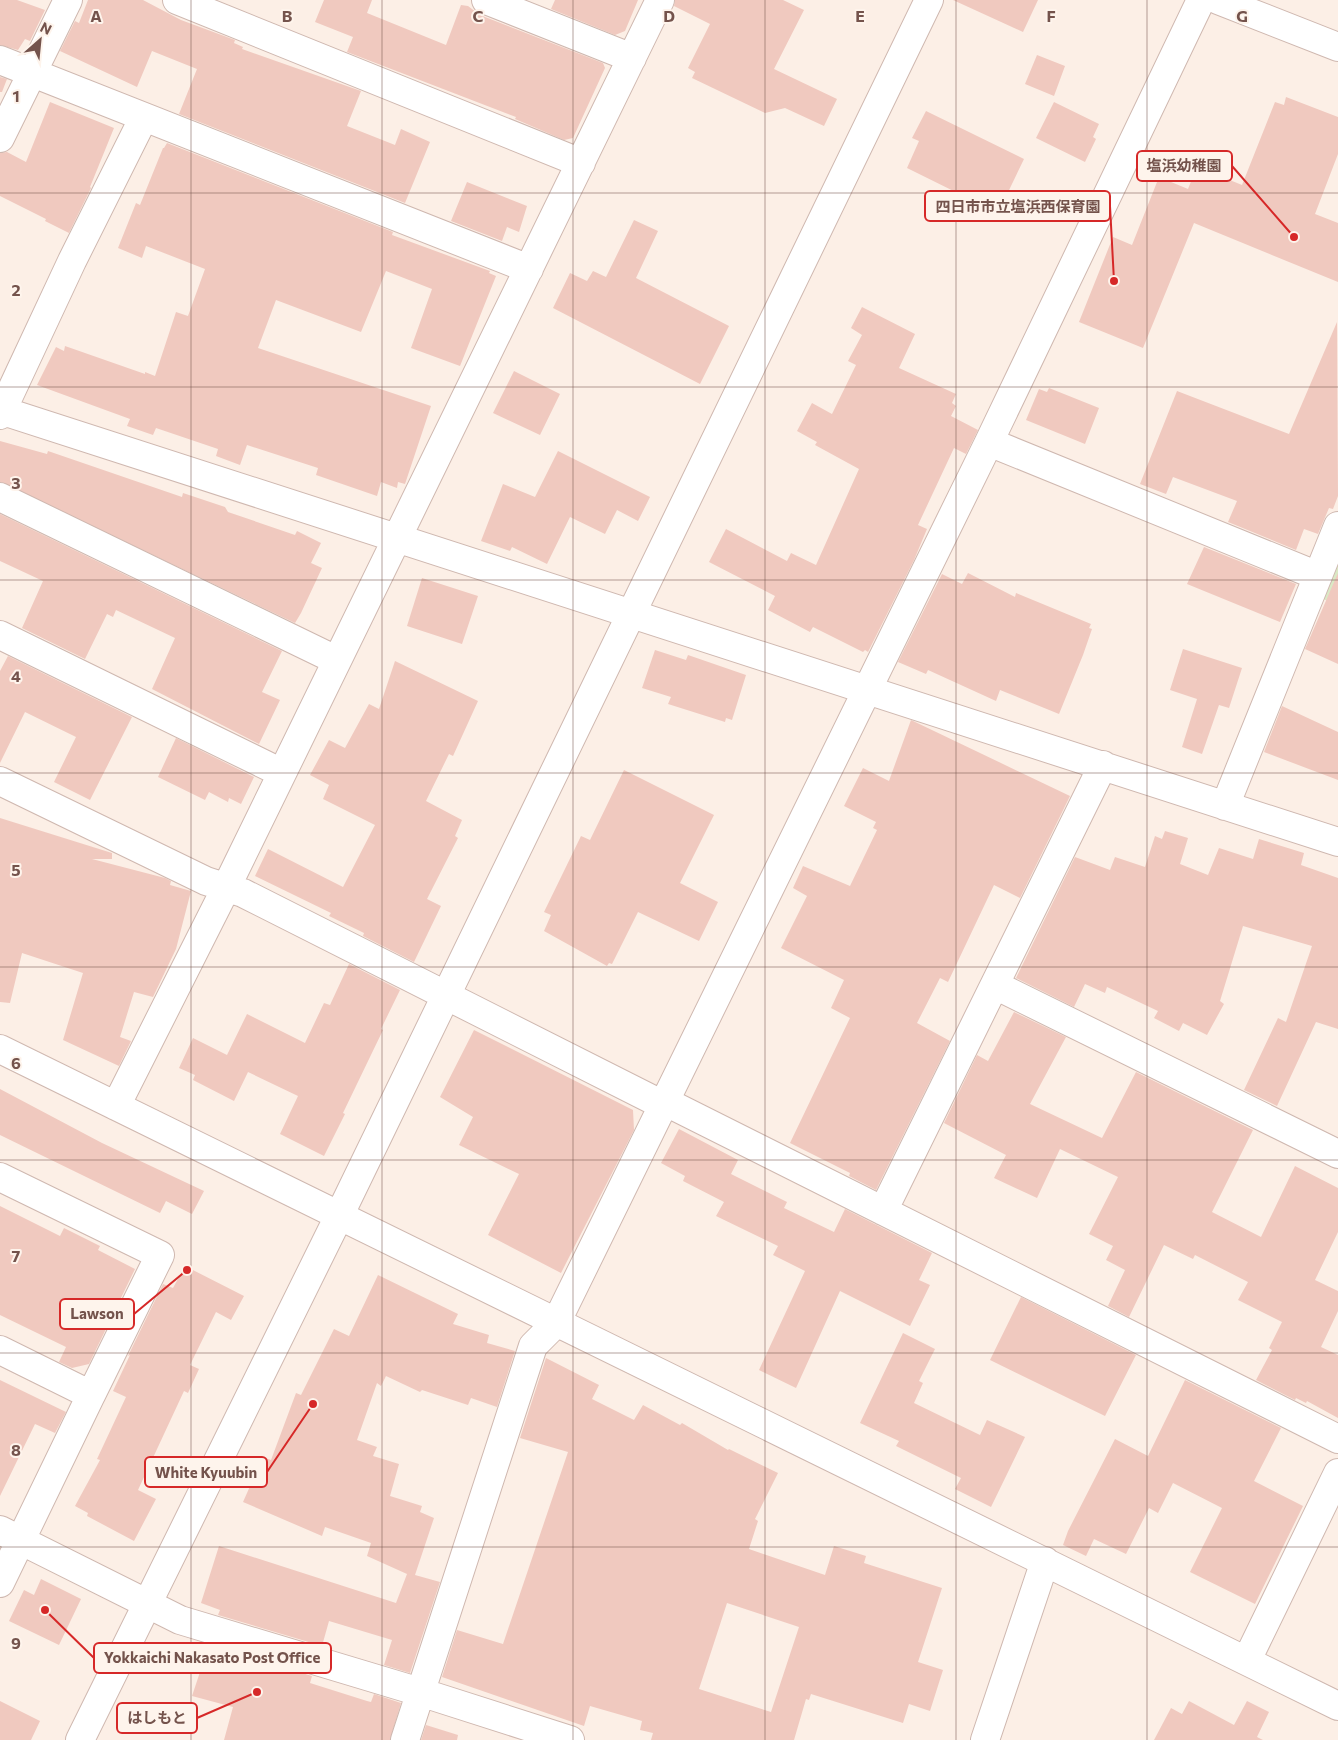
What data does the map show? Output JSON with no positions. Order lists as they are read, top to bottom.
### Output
{
  "places": [
    "塩浜幼稚園",
    "四日市市立塩浜西保育園",
    "Lawson",
    "White Kyuubin",
    "Yokkaichi Nakasato Post Office",
    "はしもと"
  ],
  "north": "top right",
  "grid": {
    "columns": [
      "A",
      "B",
      "C",
      "D",
      "E",
      "F",
      "G"
    ],
    "rows": [
      "1",
      "2",
      "3",
      "4",
      "5",
      "6",
      "7",
      "8",
      "9"
    ]
  }
}
